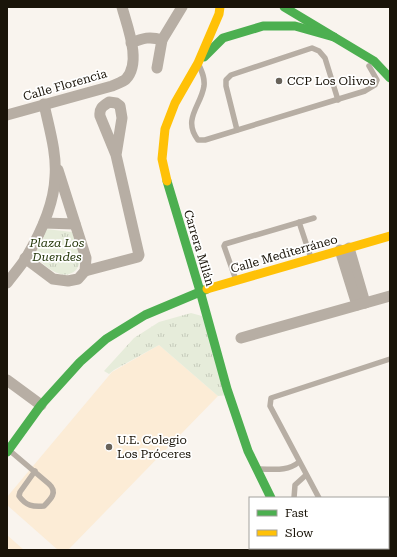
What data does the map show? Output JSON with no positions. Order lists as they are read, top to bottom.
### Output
{
  "streets": {
    "street": ["Calle Florencia", "Carrera Milán", "Calle Mediterráneo"]
  },
  "crossings": [
    ["Carrera Milán", "Calle Mediterráneo"]
  ],
  "parks": ["Plaza Los Duendes"],
  "places": ["CCP Los Olivos", "U.E. Colegio Los Próceres"],
  "legend": ["Fast", "Slow"]
}
